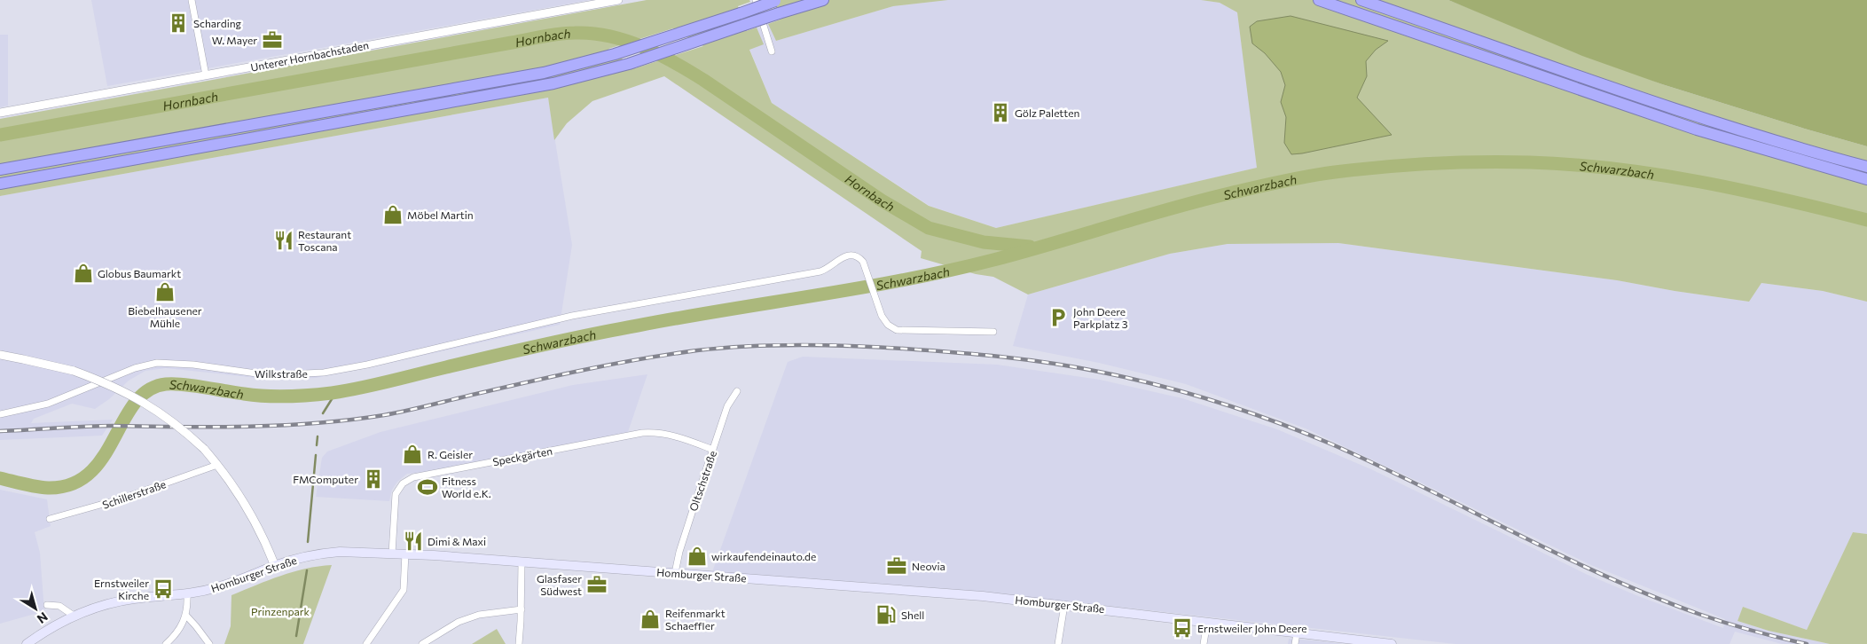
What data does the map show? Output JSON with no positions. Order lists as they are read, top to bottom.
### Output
{
  "streets": {
    "main road": ["Homburger Straße"],
    "street": [
      "Unterer Hornbachstaden",
      "Wilkstraße",
      "Speckgärten",
      "Oltschstraße",
      "Schillerstraße"
    ]
  },
  "crossings": [
    ["Speckgärten", "Oltschstraße"],
    ["Speckgärten", "Homburger Straße"],
    ["Oltschstraße", "Homburger Straße"]
  ],
  "water": ["Hornbach", "Schwarzbach"],
  "parks": ["Prinzenpark"],
  "places": {
    "building": ["Scharding", "Gölz Paletten", "FMComputer"],
    "office": ["W. Mayer", "Neovia", "Glasfaser Südwest"],
    "shop": [
      "Möbel Martin",
      "Globus Baumarkt",
      "Biebelhausener Mühle",
      "R. Geisler",
      "wirkaufendeinauto.de",
      "Reifenmarkt Schaeffler"
    ],
    "restaurant": ["Restaurant Toscana", "Dimi & Maxi"],
    "parking": ["John Deere Parkplatz 3"],
    "sports": ["Fitness World e.K."],
    "bus stop": ["Ernstweiler Kirche", "Ernstweiler John Deere"],
    "fuel station": ["Shell"]
  },
  "north": "bottom right"
}
